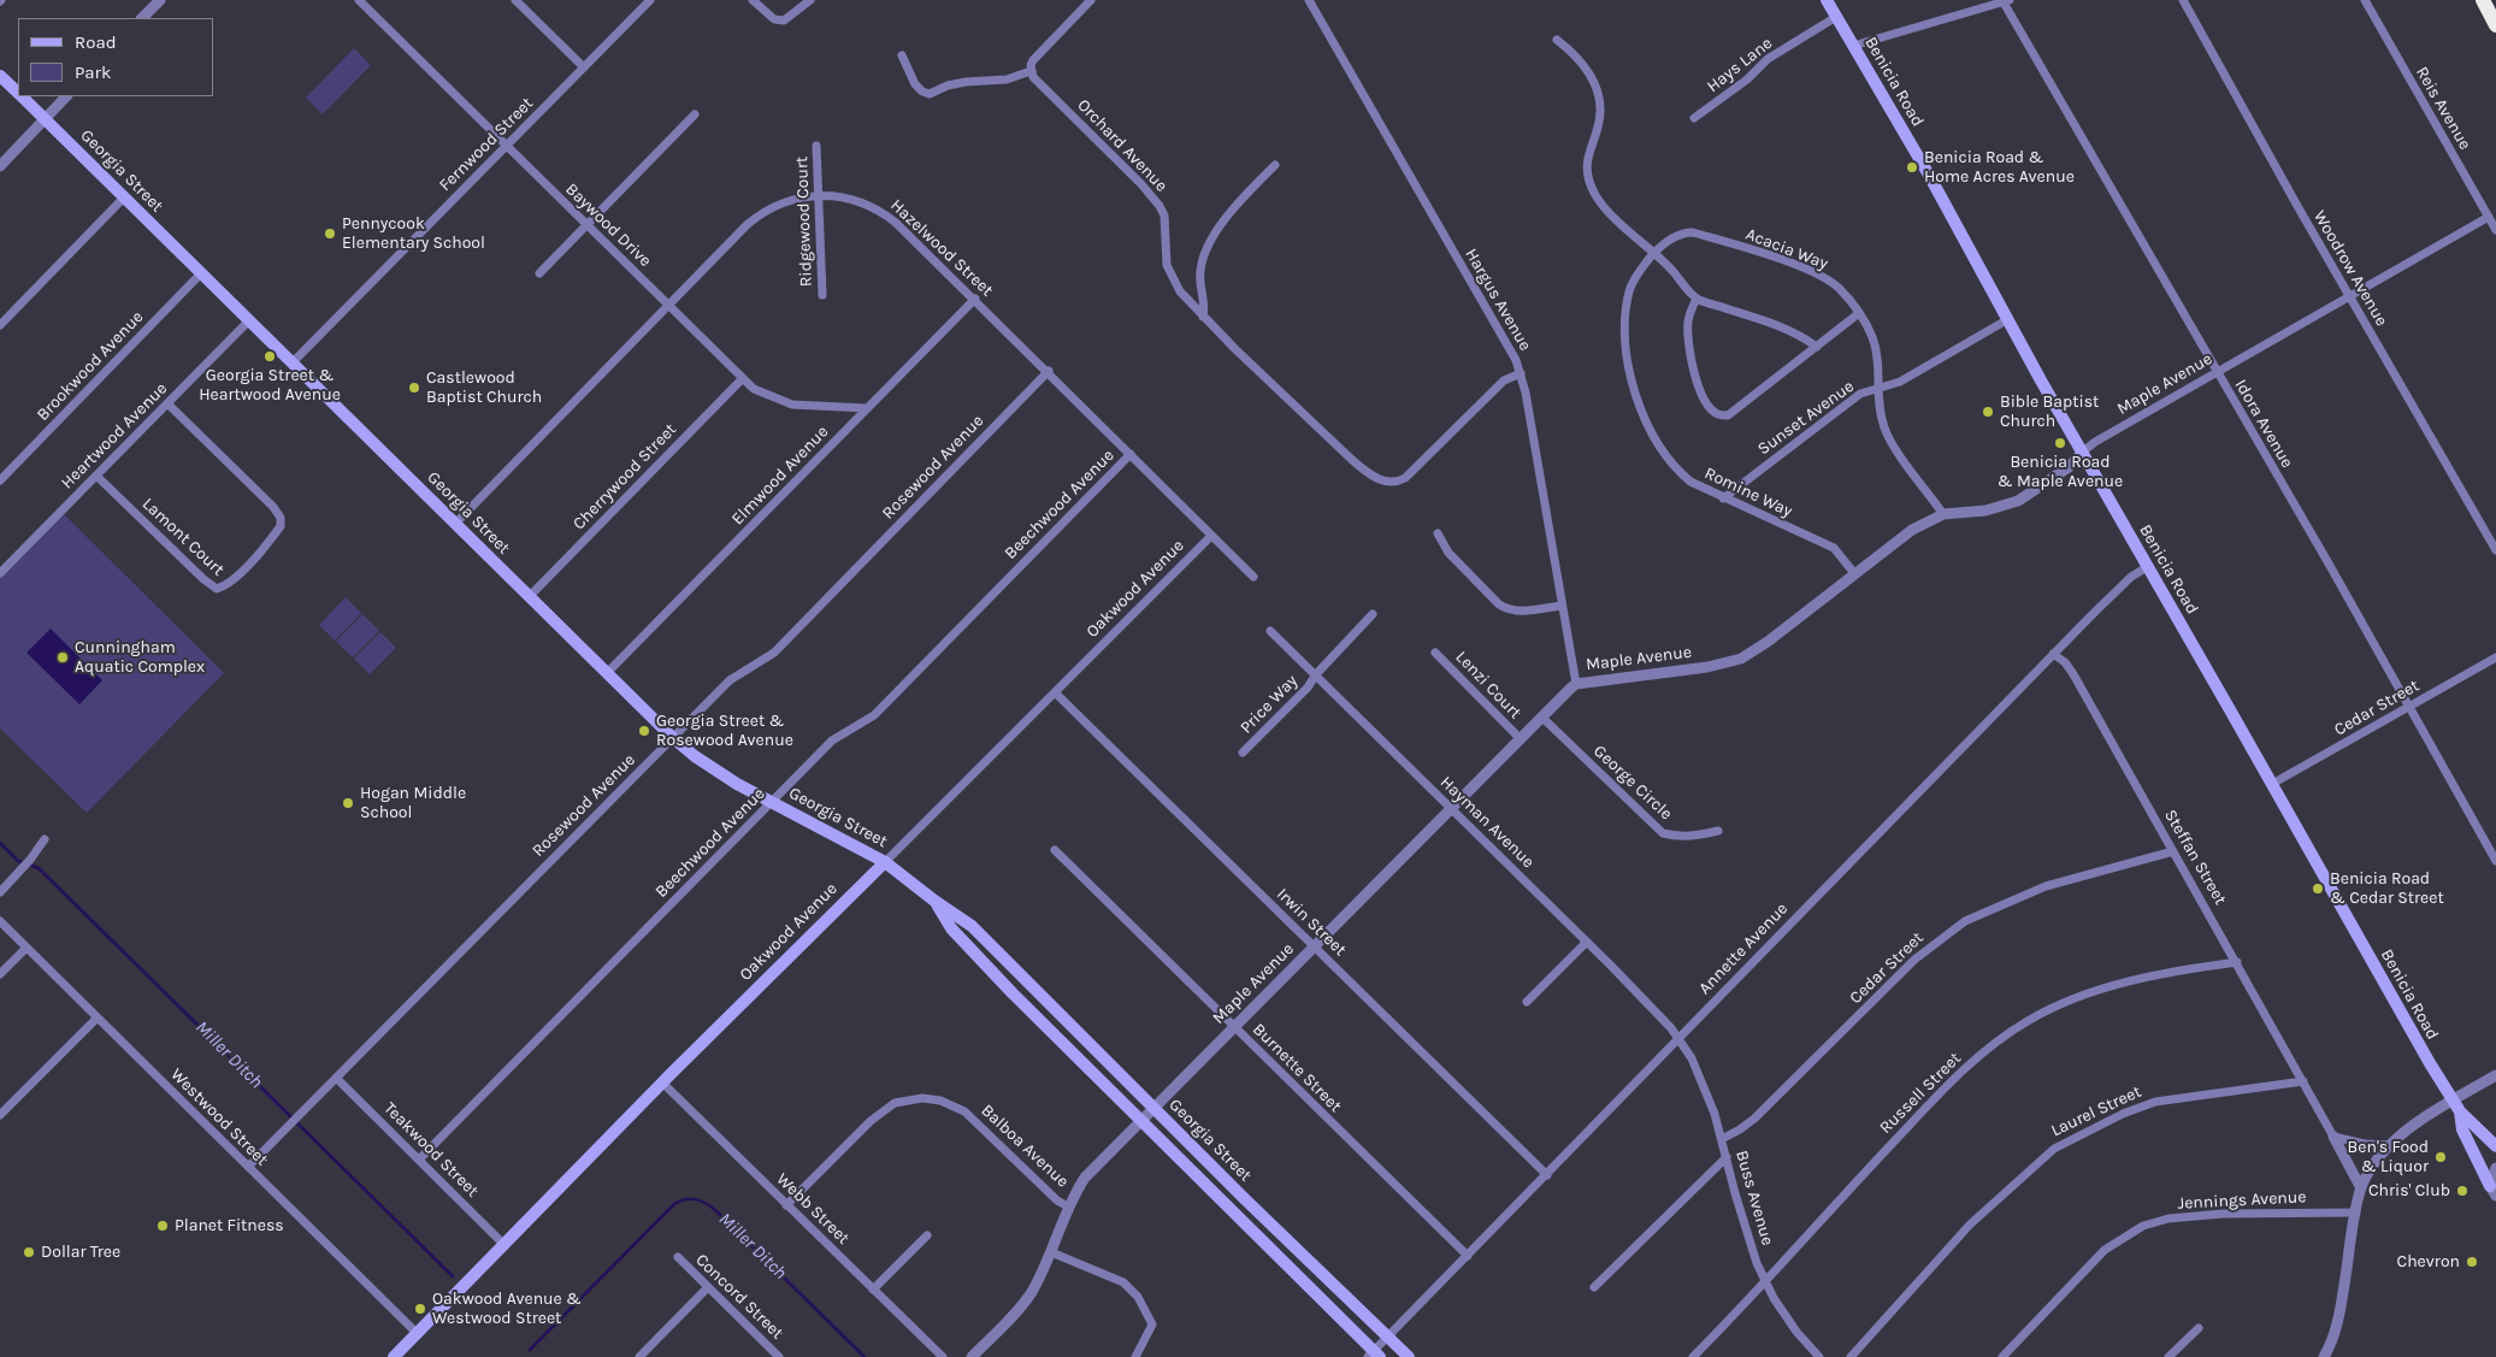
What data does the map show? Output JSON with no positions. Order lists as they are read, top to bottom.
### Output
{
  "streets": {
    "main road": ["Benicia Road", "Georgia Street", "Oakwood Avenue"],
    "street": [
      "Hays Lane",
      "Reis Avenue",
      "Fernwood Street",
      "Orchard Avenue",
      "Ridgewood Court",
      "Baywood Drive",
      "Hazelwood Street",
      "Acacia Way",
      "Woodrow Avenue",
      "Hargus Avenue",
      "Brookwood Avenue",
      "Maple Avenue",
      "Sunset Avenue",
      "Idora Avenue",
      "Heartwood Avenue",
      "Rosewood Avenue",
      "Elmwood Avenue",
      "Cherrywood Street",
      "Romine Way",
      "Beechwood Avenue",
      "Lamont Court",
      "Lenzi Court",
      "Price Way",
      "Cedar Street",
      "George Circle",
      "Hayman Avenue",
      "Steffan Street",
      "Irwin Street",
      "Annette Avenue",
      "Burnette Street",
      "Russell Street",
      "Laurel Street",
      "Westwood Street",
      "Balboa Avenue",
      "Teakwood Street",
      "Buss Avenue",
      "Jennings Avenue",
      "Webb Street",
      "Concord Street"
    ]
  },
  "crossings": [
    ["Hays Lane", "Benicia Road"],
    ["Benicia Road", "Maple Avenue"],
    ["Benicia Road", "Sunset Avenue"],
    ["Benicia Road", "Cedar Street"],
    ["Benicia Road", "Annette Avenue"],
    ["Reis Avenue", "Maple Avenue"],
    ["Fernwood Street", "Georgia Street"],
    ["Fernwood Street", "Baywood Drive"],
    ["Orchard Avenue", "Hargus Avenue"],
    ["Georgia Street", "Hazelwood Street"],
    ["Georgia Street", "Brookwood Avenue"],
    ["Georgia Street", "Maple Avenue"],
    ["Georgia Street", "Heartwood Avenue"],
    ["Georgia Street", "Rosewood Avenue"],
    ["Georgia Street", "Elmwood Avenue"],
    ["Georgia Street", "Cherrywood Street"],
    ["Georgia Street", "Beechwood Avenue"],
    ["Georgia Street", "Oakwood Avenue"],
    ["Georgia Street", "Annette Avenue"],
    ["Ridgewood Court", "Hazelwood Street"],
    ["Baywood Drive", "Hazelwood Street"],
    ["Baywood Drive", "Elmwood Avenue"],
    ["Baywood Drive", "Cherrywood Street"],
    ["Hazelwood Street", "Rosewood Avenue"],
    ["Hazelwood Street", "Elmwood Avenue"],
    ["Hazelwood Street", "Beechwood Avenue"],
    ["Hazelwood Street", "Oakwood Avenue"],
    ["Acacia Way", "Maple Avenue"],
    ["Acacia Way", "Sunset Avenue"],
    ["Acacia Way", "Romine Way"],
    ["Woodrow Avenue", "Maple Avenue"],
    ["Hargus Avenue", "Maple Avenue"],
    ["Maple Avenue", "Idora Avenue"],
    ["Maple Avenue", "Romine Way"],
    ["Maple Avenue", "Lenzi Court"],
    ["Maple Avenue", "George Circle"],
    ["Maple Avenue", "Hayman Avenue"],
    ["Maple Avenue", "Irwin Street"],
    ["Maple Avenue", "Burnette Street"],
    ["Maple Avenue", "Balboa Avenue"],
    ["Sunset Avenue", "Romine Way"],
    ["Idora Avenue", "Cedar Street"],
    ["Heartwood Avenue", "Lamont Court"],
    ["Rosewood Avenue", "Westwood Street"],
    ["Rosewood Avenue", "Teakwood Street"],
    ["Beechwood Avenue", "Teakwood Street"],
    ["Oakwood Avenue", "Irwin Street"],
    ["Oakwood Avenue", "Westwood Street"],
    ["Oakwood Avenue", "Teakwood Street"],
    ["Oakwood Avenue", "Webb Street"],
    ["Price Way", "Hayman Avenue"],
    ["Cedar Street", "Steffan Street"],
    ["Cedar Street", "Buss Avenue"],
    ["Hayman Avenue", "Annette Avenue"],
    ["Hayman Avenue", "Buss Avenue"],
    ["Steffan Street", "Annette Avenue"],
    ["Steffan Street", "Russell Street"],
    ["Steffan Street", "Laurel Street"],
    ["Irwin Street", "Annette Avenue"],
    ["Annette Avenue", "Burnette Street"],
    ["Annette Avenue", "Buss Avenue"],
    ["Russell Street", "Buss Avenue"],
    ["Balboa Avenue", "Webb Street"]
  ],
  "water": ["Miller Ditch"],
  "places": [
    "Benicia Road & Home Acres Avenue",
    "Pennycook Elementary School",
    "Georgia Street & Heartwood Avenue",
    "Castlewood Baptist Church",
    "Bible Baptist Church",
    "Benicia Road & Maple Avenue",
    "Cunningham Aquatic Complex",
    "Georgia Street & Rosewood Avenue",
    "Hogan Middle School",
    "Benicia Road & Cedar Street",
    "Ben's Food & Liquor",
    "Chris' Club",
    "Planet Fitness",
    "Dollar Tree",
    "Chevron",
    "Oakwood Avenue & Westwood Street"
  ],
  "legend": ["Road", "Park"]
}
